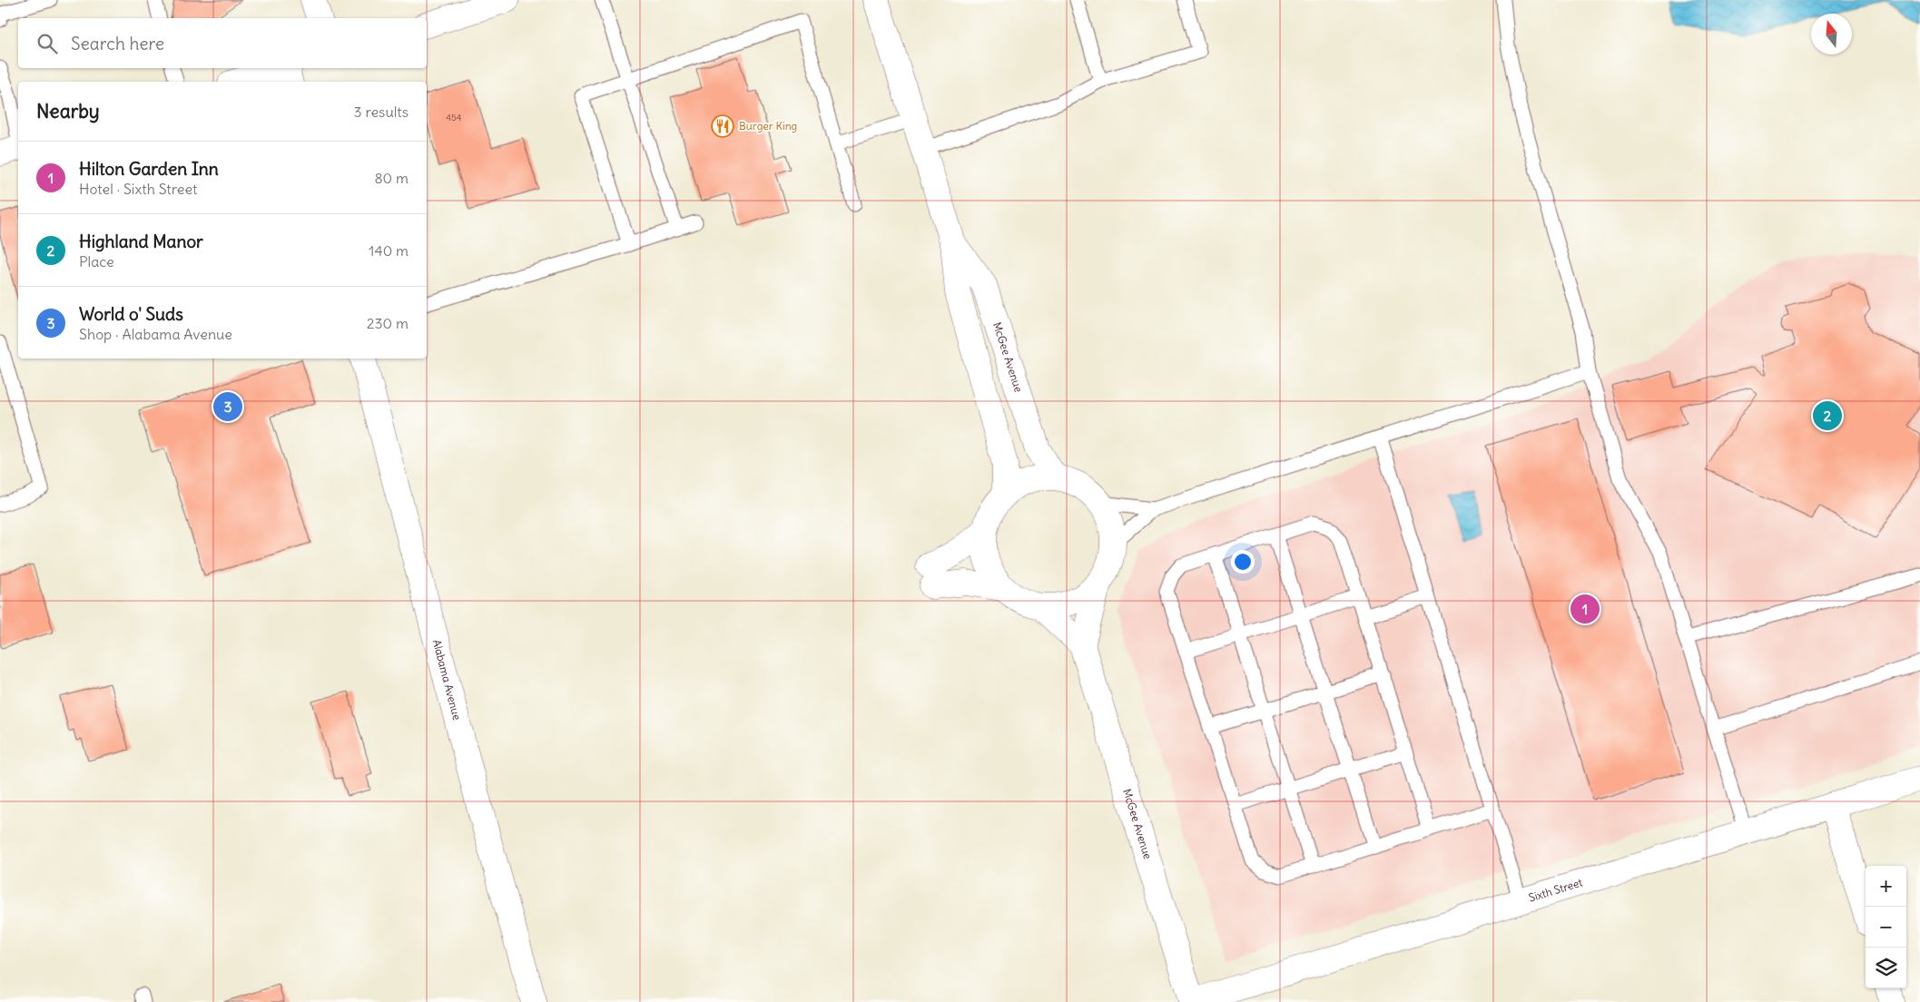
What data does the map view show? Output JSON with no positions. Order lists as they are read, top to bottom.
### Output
{
  "streets": {
    "street": ["McGee Avenue", "Alabama Avenue", "Sixth Street"]
  },
  "crossings": [
    ["McGee Avenue", "Sixth Street"]
  ],
  "places": {
    "restaurant": ["Burger King"]
  },
  "house_numbers": ["454"],
  "north": "top",
  "page": {
    "search": "Search here",
    "heading": ["Nearby", "3 results"],
    "list": [
      {
        "mark": "1",
        "name": "Hilton Garden Inn",
        "note": "Hotel · Sixth Street",
        "value": "80 m"
      },
      {
        "mark": "2",
        "name": "Highland Manor",
        "note": "Place",
        "value": "140 m"
      },
      {
        "mark": "3",
        "name": "World o' Suds",
        "note": "Shop · Alabama Avenue",
        "value": "230 m"
      }
    ],
    "pins": ["3", "2", "1"],
    "map_buttons": ["+", "−"]
  }
}
